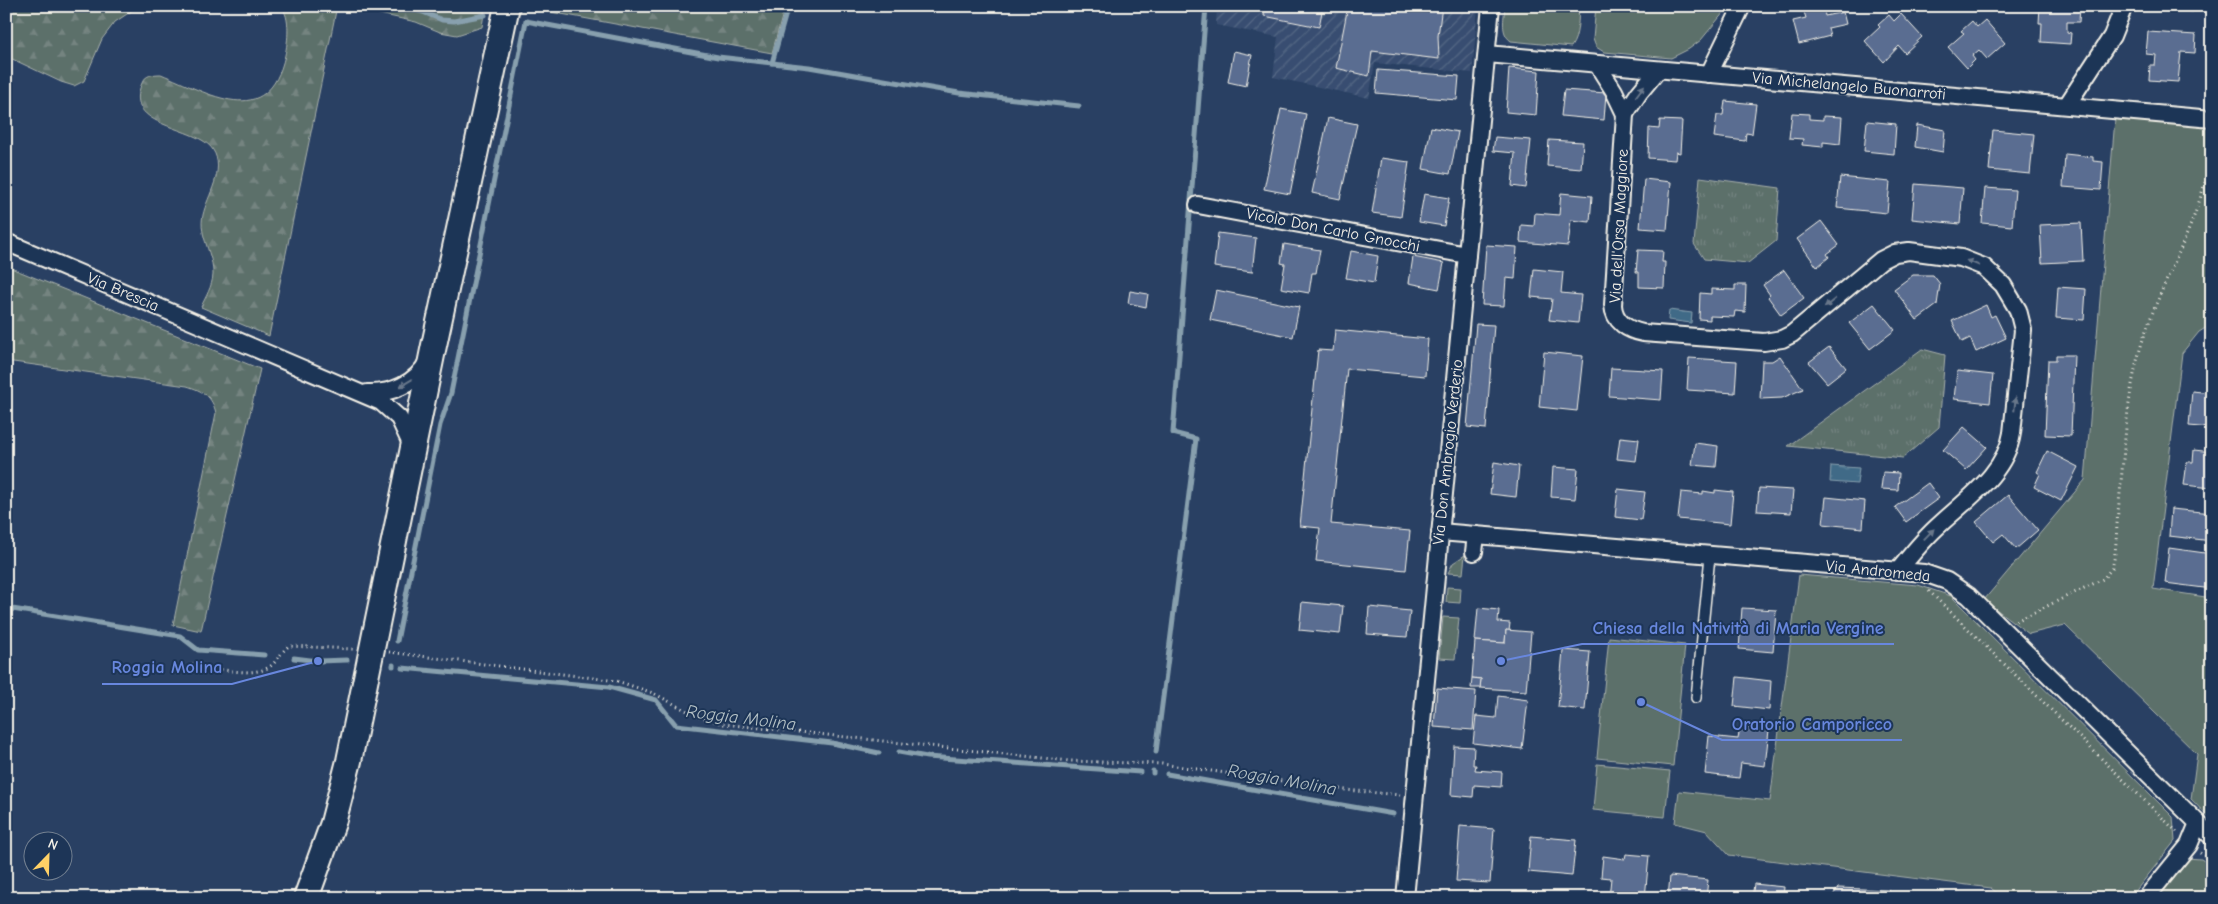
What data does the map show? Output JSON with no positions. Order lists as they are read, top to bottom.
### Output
{
  "streets": {
    "street": [
      "Via Michelangelo Buonarroti",
      "Via dell'Orsa Maggiore",
      "Vicolo Don Carlo Gnocchi",
      "Via Brescia",
      "Via Don Ambrogio Verderio",
      "Via Andromeda"
    ]
  },
  "crossings": [
    ["Via Michelangelo Buonarroti", "Via dell'Orsa Maggiore"],
    ["Via Michelangelo Buonarroti", "Via Don Ambrogio Verderio"],
    ["Via dell'Orsa Maggiore", "Via Andromeda"],
    ["Vicolo Don Carlo Gnocchi", "Via Don Ambrogio Verderio"],
    ["Via Don Ambrogio Verderio", "Via Andromeda"]
  ],
  "water": ["Roggia Molina"],
  "places": ["Roggia Molina", "Chiesa della Natività di Maria Vergine", "Oratorio Camporicco"],
  "north": "top right"
}
